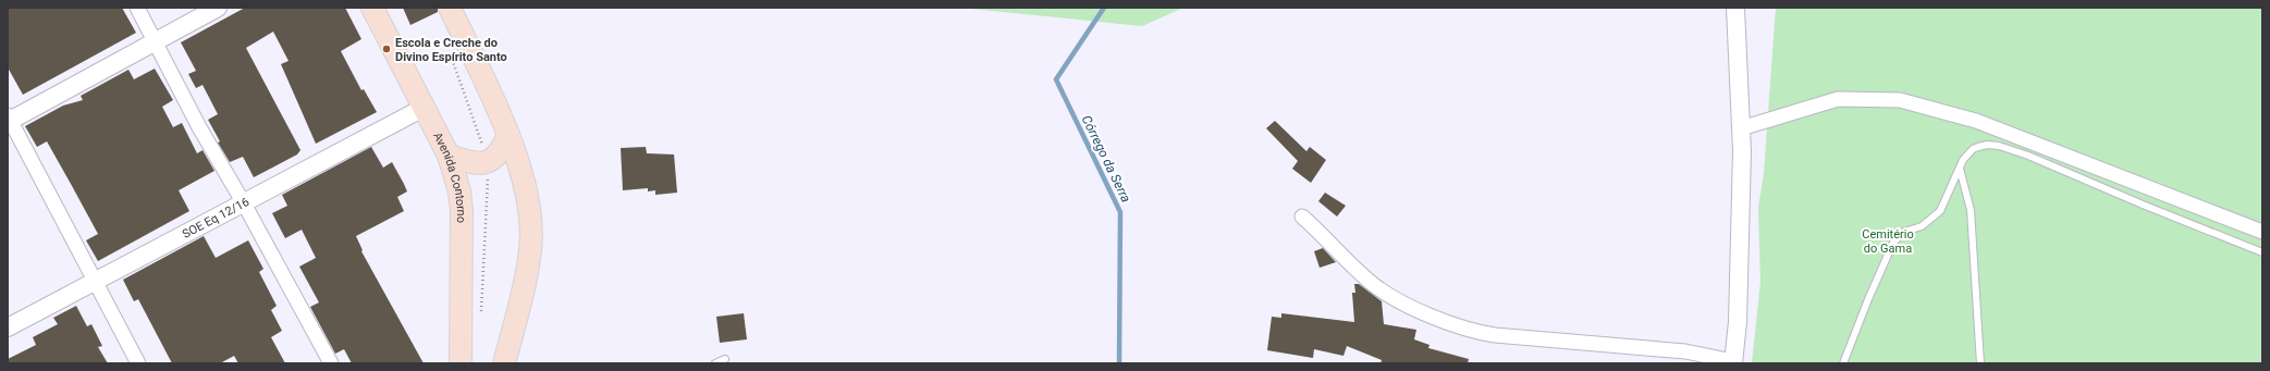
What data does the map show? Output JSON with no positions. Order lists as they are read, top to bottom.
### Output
{
  "streets": {
    "main road": ["Avenida Contorno"],
    "street": ["SOE Eq 12/16"]
  },
  "crossings": [
    ["Avenida Contorno", "SOE Eq 12/16"]
  ],
  "water": ["Córrego da Serra"],
  "parks": ["Cemitério do Gama"],
  "places": ["Escola e Creche do Divino Espírito Santo"]
}
